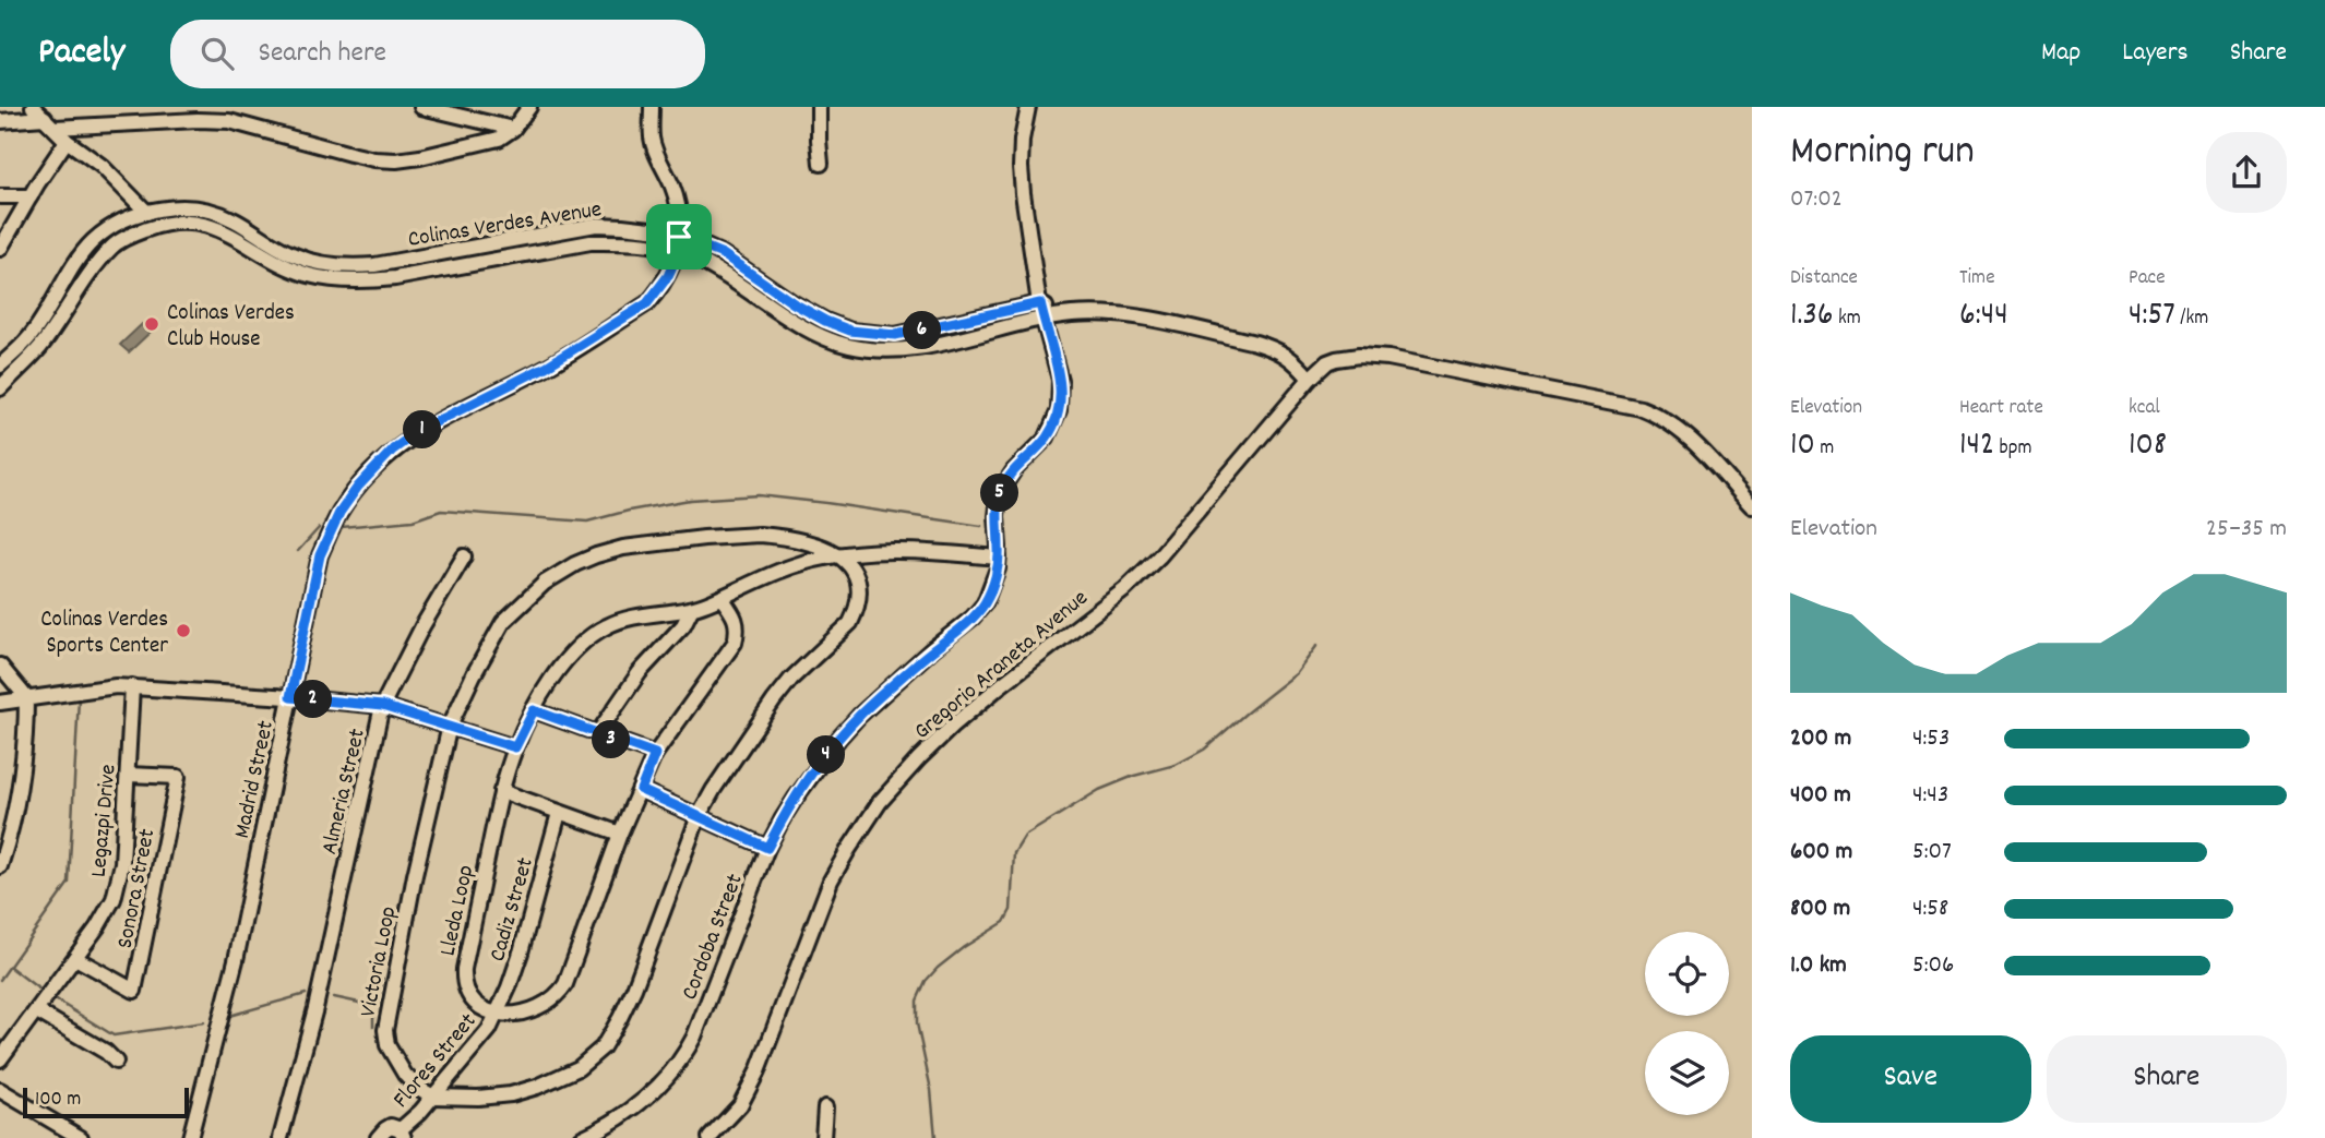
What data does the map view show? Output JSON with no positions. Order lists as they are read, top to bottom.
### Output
{
  "streets": {
    "street": [
      "Colinas Verdes Avenue",
      "Gregorio Araneta Avenue",
      "Madrid Street",
      "Almeria Street",
      "Legazpi Drive",
      "Sonora Street",
      "Cadiz Street",
      "Lleda Loop",
      "Cordoba Street",
      "Victoria Loop",
      "Flores Street"
    ]
  },
  "crossings": [
    ["Colinas Verdes Avenue", "Gregorio Araneta Avenue"],
    ["Colinas Verdes Avenue", "Madrid Street"],
    ["Colinas Verdes Avenue", "Cordoba Street"],
    ["Legazpi Drive", "Sonora Street"],
    ["Cadiz Street", "Lleda Loop"],
    ["Cadiz Street", "Flores Street"],
    ["Lleda Loop", "Cordoba Street"],
    ["Lleda Loop", "Victoria Loop"],
    ["Lleda Loop", "Flores Street"],
    ["Victoria Loop", "Flores Street"]
  ],
  "places": ["Colinas Verdes Club House", "Colinas Verdes Sports Center"],
  "scale_bar": "100 m",
  "page": {
    "header": "Pacely",
    "search": "Search here",
    "nav": ["Map", "Layers", "Share"],
    "heading": ["Morning run", "07:02"],
    "stats": [
      ["Distance", "1.36 km"],
      ["Time", "6:44"],
      ["Pace", "4:57 /km"],
      ["Elevation", "10 m"],
      ["Heart rate", "142 bpm"],
      ["kcal", "108"]
    ],
    "pins": [
      "6",
      "1",
      "5",
      "2",
      "3",
      "4"
    ],
    "chart": ["Elevation", "25–35 m"],
    "list": [
      {
        "name": "200 m",
        "note": "4:53"
      },
      {
        "name": "400 m",
        "note": "4:43"
      },
      {
        "name": "600 m",
        "note": "5:07"
      },
      {
        "name": "800 m",
        "note": "4:58"
      },
      {
        "name": "1.0 km",
        "note": "5:06"
      }
    ],
    "buttons": ["Save", "Share"],
    "scale": "100 m"
  }
}
